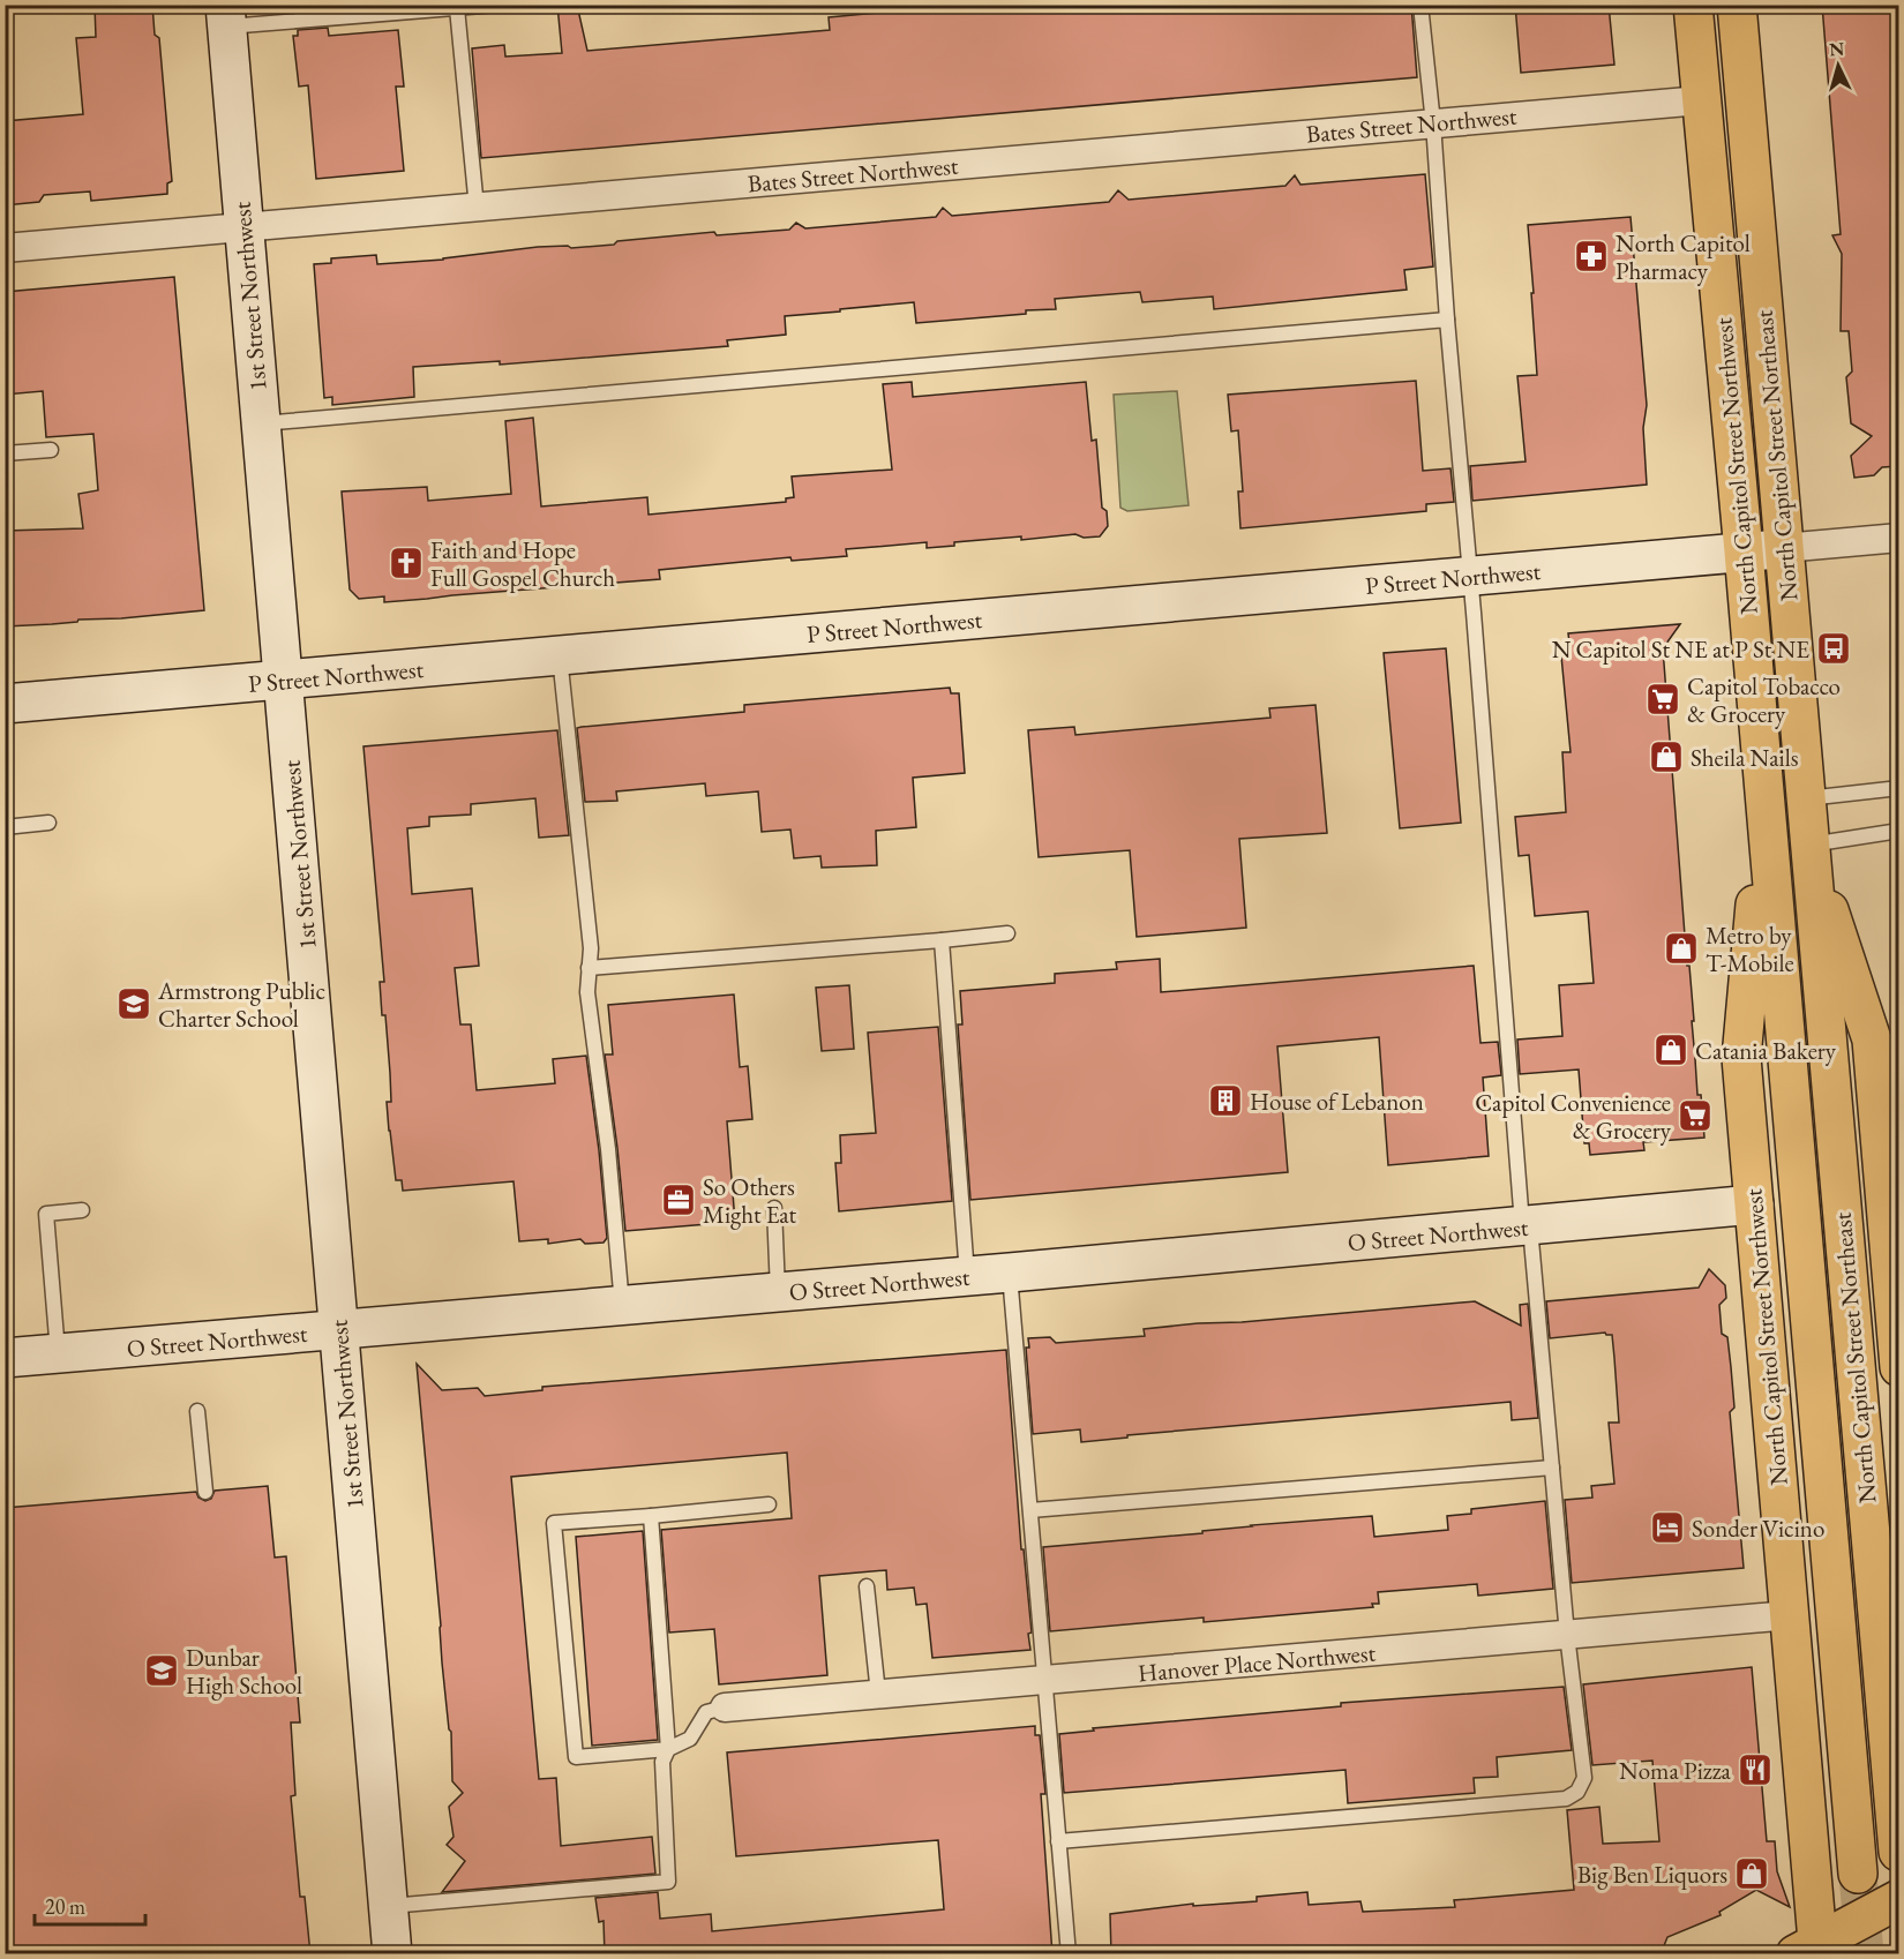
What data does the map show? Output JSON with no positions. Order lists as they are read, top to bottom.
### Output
{
  "streets": {
    "main road": ["North Capitol Street Northeast", "North Capitol Street Northwest"],
    "street": [
      "Bates Street Northwest",
      "1st Street Northwest",
      "P Street Northwest",
      "O Street Northwest",
      "Hanover Place Northwest"
    ]
  },
  "crossings": [
    ["Bates Street Northwest", "1st Street Northwest"],
    ["Bates Street Northwest", "North Capitol Street Northwest"],
    ["1st Street Northwest", "P Street Northwest"],
    ["1st Street Northwest", "O Street Northwest"],
    ["North Capitol Street Northeast", "P Street Northwest"],
    ["North Capitol Street Northwest", "P Street Northwest"],
    ["North Capitol Street Northwest", "O Street Northwest"],
    ["North Capitol Street Northwest", "Hanover Place Northwest"]
  ],
  "places": {
    "pharmacy": ["North Capitol Pharmacy"],
    "church": ["Faith and Hope Full Gospel Church"],
    "bus stop": ["N Capitol St NE at P St NE"],
    "supermarket": ["Capitol Tobacco & Grocery", "Capitol Convenience & Grocery"],
    "shop": [
      "Sheila Nails",
      "Metro by T-Mobile",
      "Catania Bakery",
      "Big Ben Liquors"
    ],
    "school or university": ["Armstrong Public Charter School", "Dunbar High School"],
    "building": ["House of Lebanon"],
    "office": ["So Others Might Eat"],
    "hotel": ["Sonder Vicino"],
    "restaurant": ["Noma Pizza"]
  },
  "scale_bar": "20 m",
  "north": "top"
}
